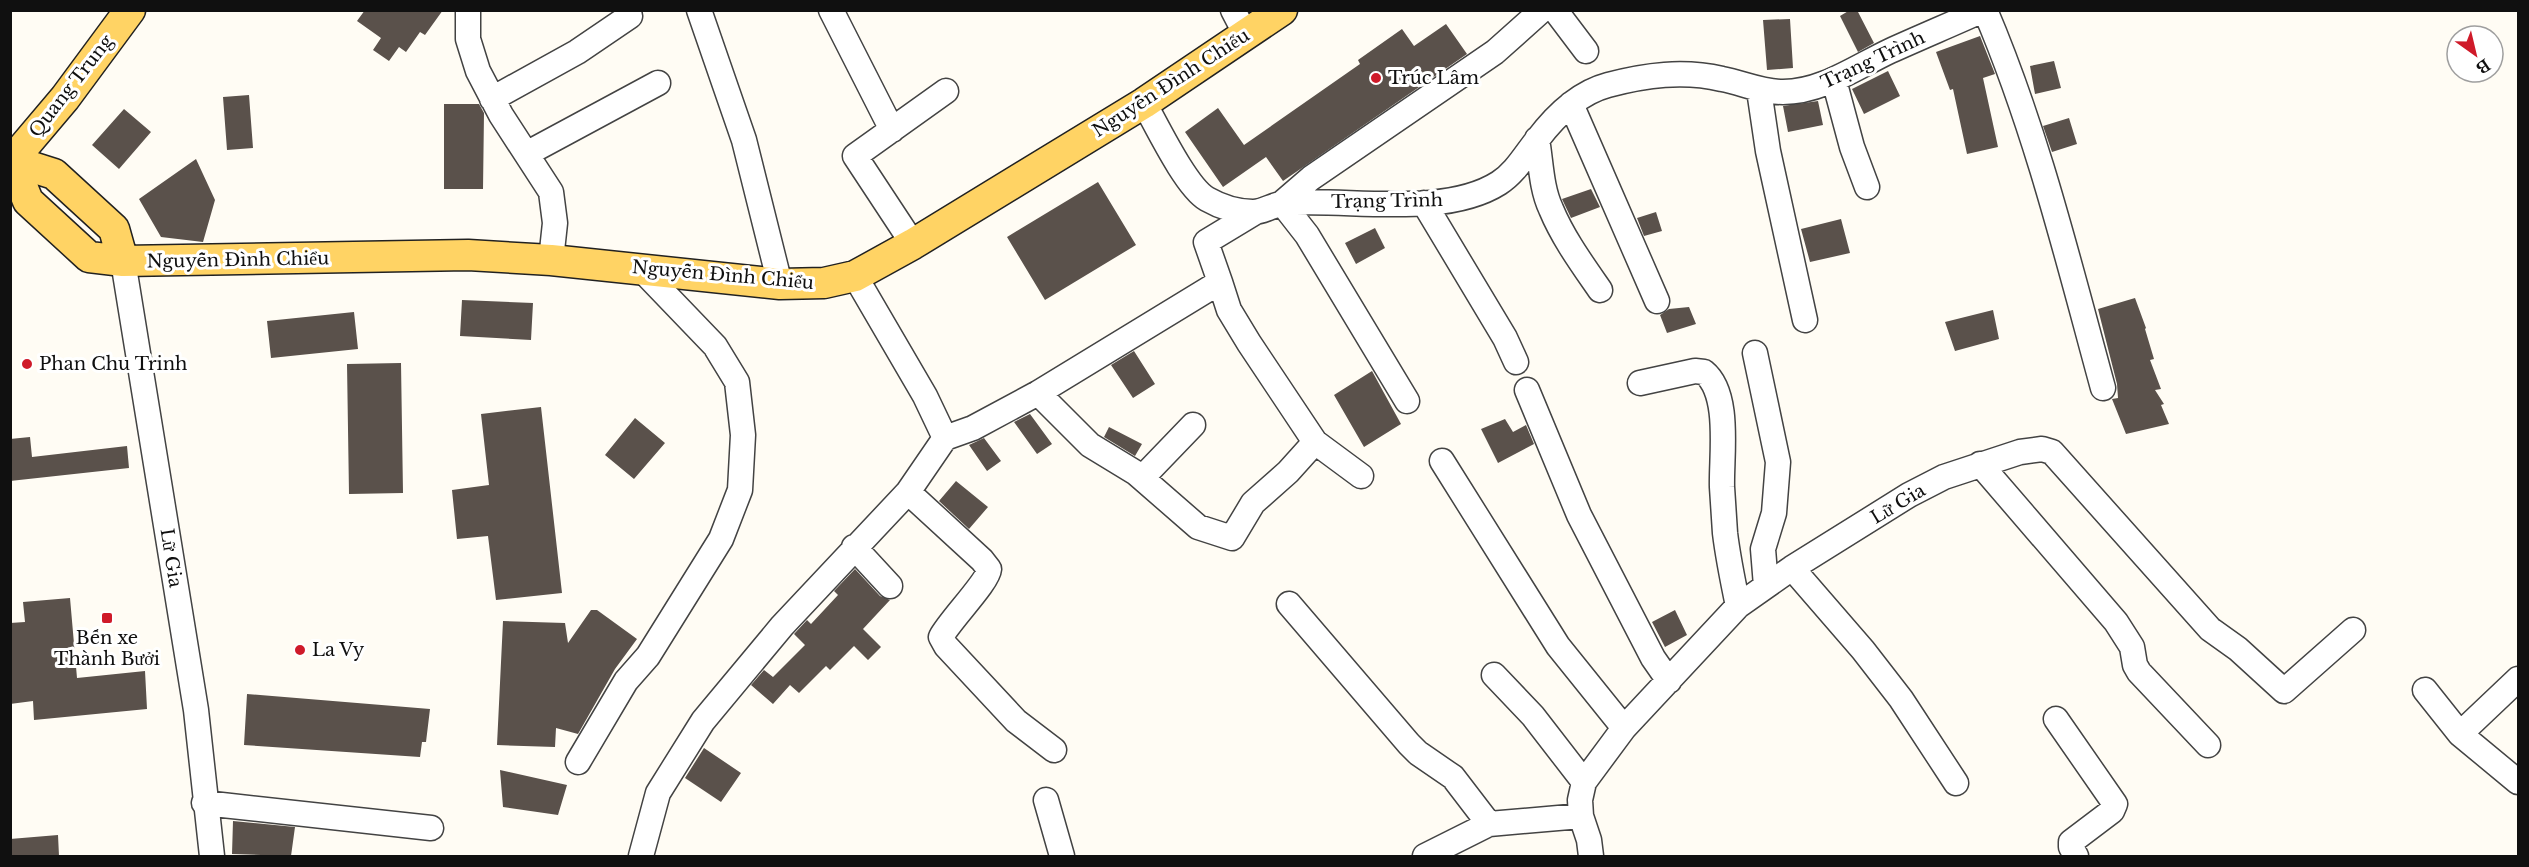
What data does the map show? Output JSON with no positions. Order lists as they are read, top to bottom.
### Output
{
  "streets": {
    "main road": ["Nguyễn Đình Chiểu", "Quang Trung"],
    "street": ["Trạng Trình", "Lữ Gia"]
  },
  "crossings": [
    ["Nguyễn Đình Chiểu", "Lữ Gia"]
  ],
  "places": {
    "other": ["Trúc Lâm", "Phan Chu Trinh", "La Vy"],
    "transit": ["Bến xe Thành Bưởi"]
  },
  "north": "bottom right"
}
